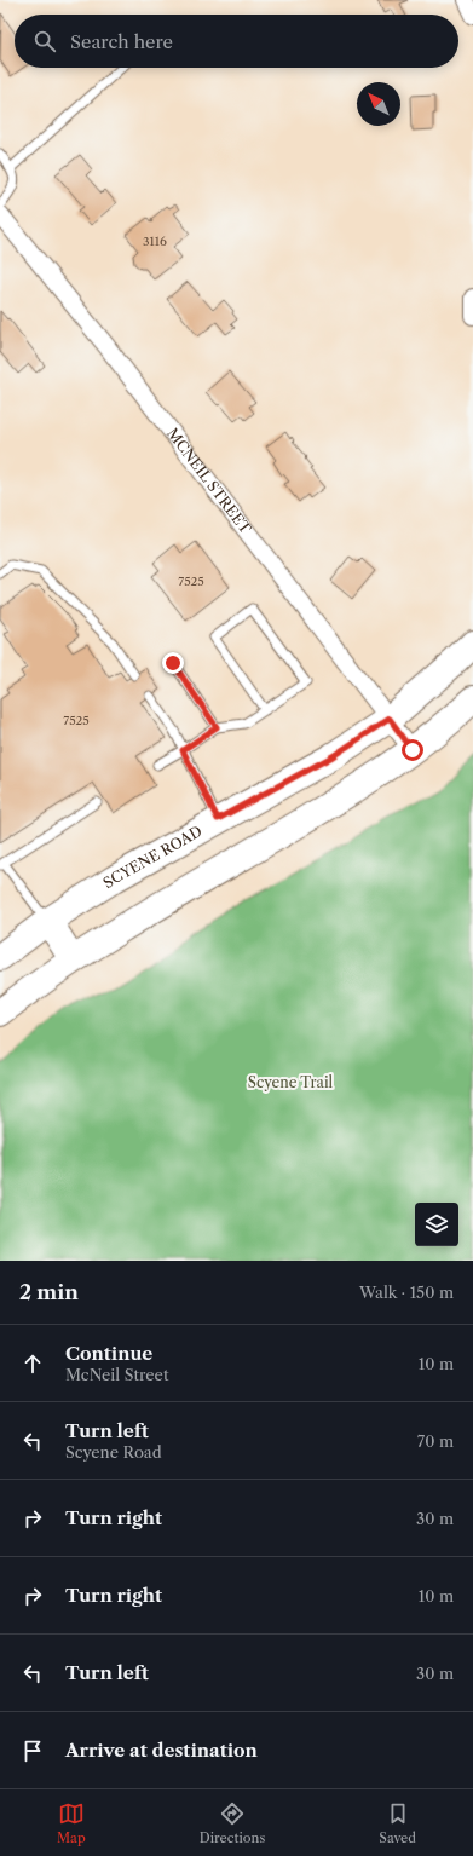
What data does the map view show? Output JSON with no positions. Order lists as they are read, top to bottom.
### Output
{
  "streets": {
    "main road": ["SCYENE ROAD"],
    "street": ["MCNEIL STREET"]
  },
  "crossings": [
    ["MCNEIL STREET", "SCYENE ROAD"]
  ],
  "parks": ["Scyene Trail"],
  "house_numbers": ["3116", "7525", "7525"],
  "north": "top left",
  "page": {
    "search": "Search here",
    "heading": ["2 min", "Walk · 150 m"],
    "list": [
      ["Continue", "McNeil Street", "10 m"],
      ["Turn left", "Scyene Road", "70 m"],
      ["Turn right", "30 m"],
      ["Turn right", "10 m"],
      ["Turn left", "30 m"],
      "Arrive at destination"
    ],
    "nav": ["Map", "Directions", "Saved"]
  }
}
